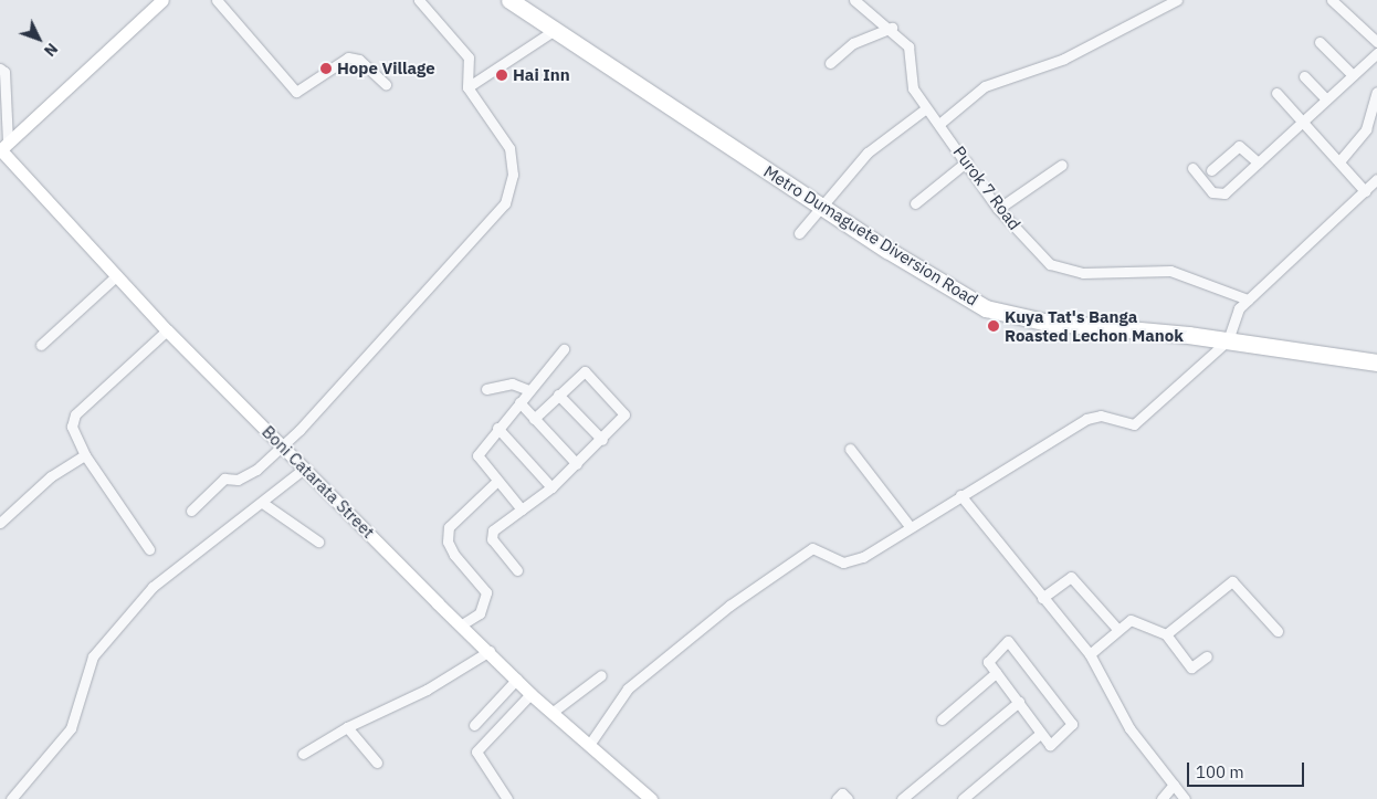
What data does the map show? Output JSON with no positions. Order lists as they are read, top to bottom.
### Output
{
  "streets": {
    "highway": ["Metro Dumaguete Diversion Road"],
    "street": ["Purok 7 Road", "Boni Catarata Street"]
  },
  "places": ["Hope Village", "Hai Inn", "Kuya Tat's Banga Roasted Lechon Manok"],
  "scale_bar": "100 m",
  "north": "bottom right"
}
